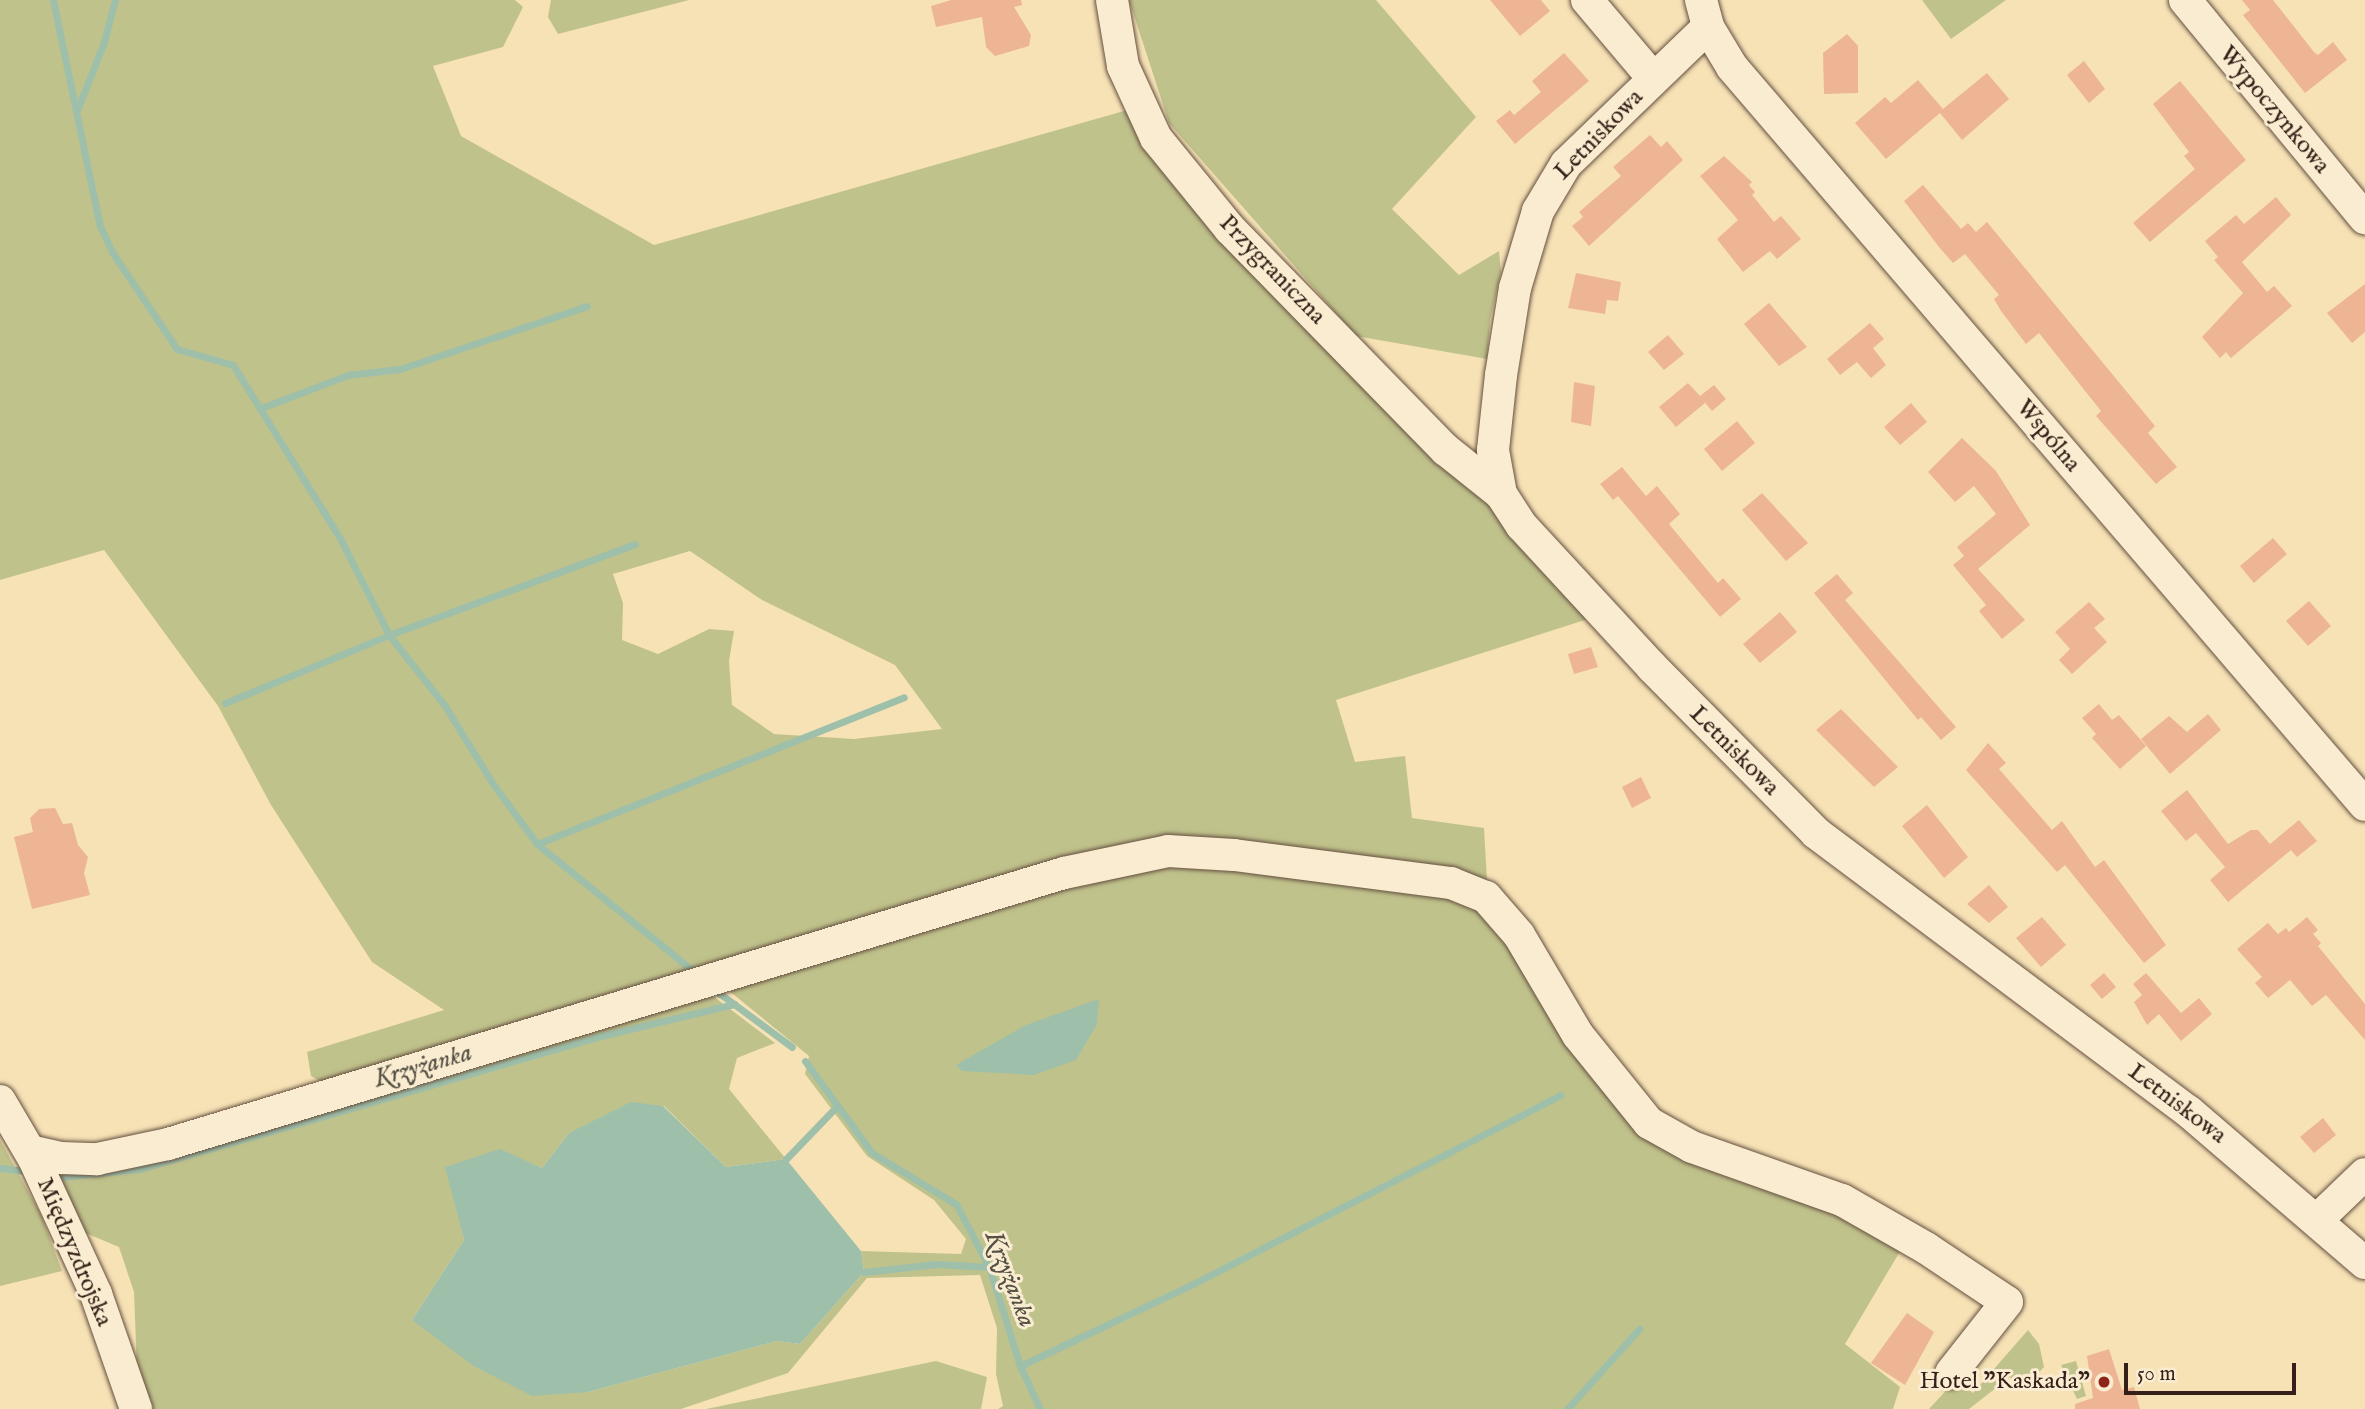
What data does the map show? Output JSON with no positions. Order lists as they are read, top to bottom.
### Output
{
  "streets": {
    "street": [
      "Wypoczynkowa",
      "Letniskowa",
      "Przygraniczna",
      "Wspólna",
      "Międzyzdrojska"
    ]
  },
  "crossings": [
    ["Letniskowa", "Przygraniczna"],
    ["Letniskowa", "Wspólna"]
  ],
  "water": ["Krzyżanka"],
  "places": ["Hotel \"Kaskada\""],
  "scale_bar": "50 m"
}
